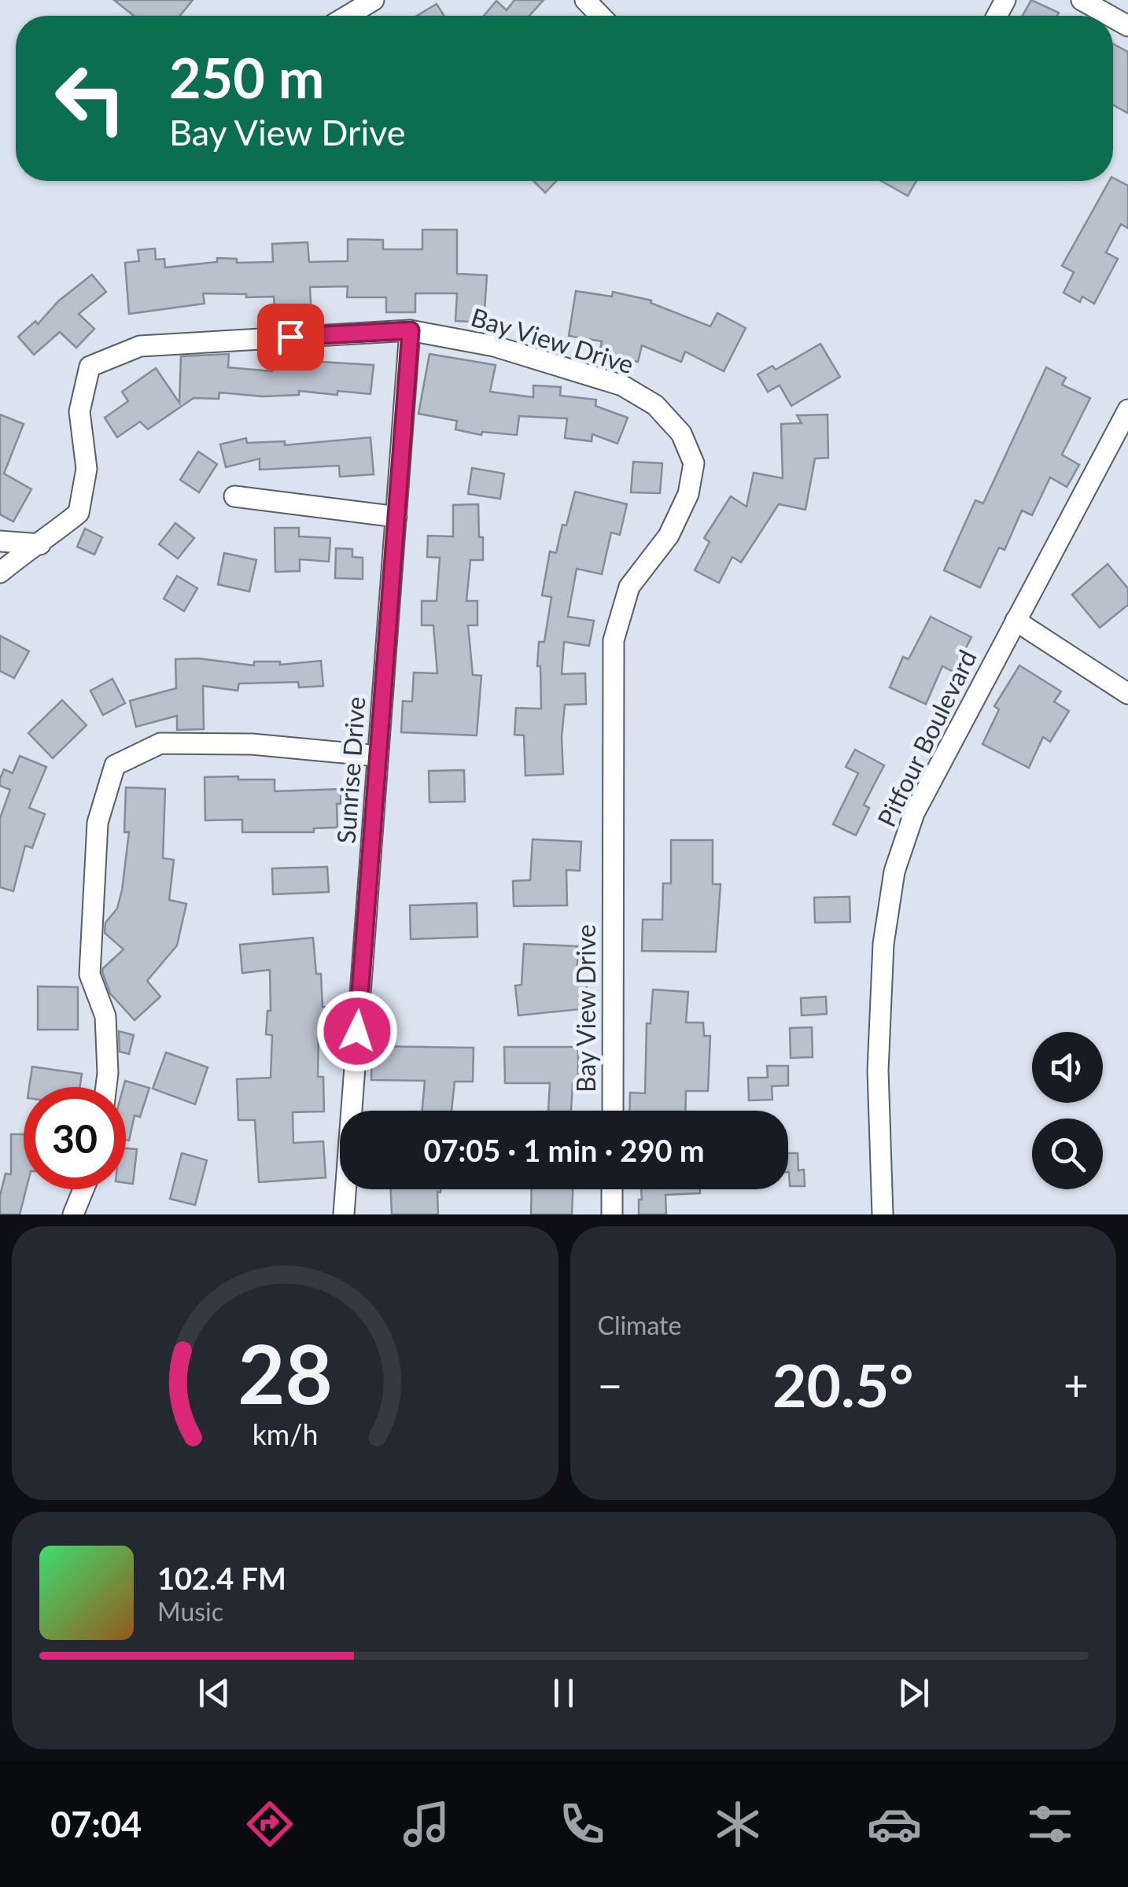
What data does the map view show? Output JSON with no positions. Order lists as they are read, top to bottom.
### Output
{
  "streets": {
    "street": ["Bay View Drive", "Pitfour Boulevard", "Sunrise Drive"]
  },
  "crossings": [
    ["Bay View Drive", "Sunrise Drive"]
  ],
  "page": {
    "turn": ["250 m", "Bay View Drive"],
    "limit": "30",
    "trip": "07:05 · 1 min · 290 m",
    "tile": "Climate",
    "heat": ["−", "20.5°", "+"],
    "song": ["102.4 FM", "Music"],
    "tabs": "07:04",
    "gauge": ["28", "km/h"]
  }
}
